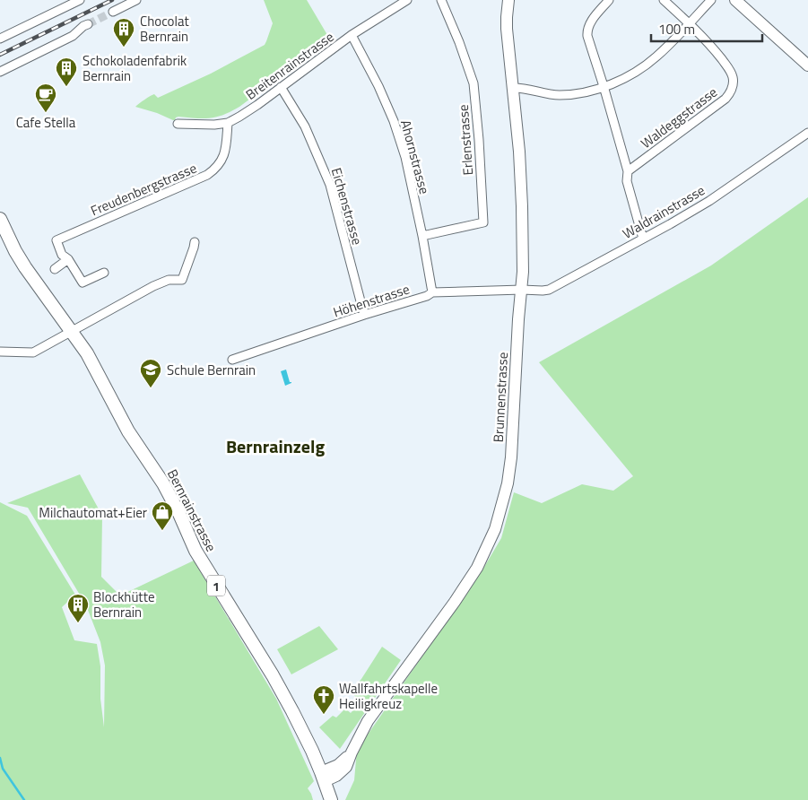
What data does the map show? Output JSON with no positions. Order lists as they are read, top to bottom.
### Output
{
  "streets": {
    "main road": ["Brunnenstrasse", "Bernrainstrasse", "1"],
    "street": [
      "Breitenrainstrasse",
      "Waldeggstrasse",
      "Erlenstrasse",
      "Ahornstrasse",
      "Freudenbergstrasse",
      "Eichenstrasse",
      "Waldrainstrasse",
      "Höhenstrasse"
    ]
  },
  "crossings": [
    ["Breitenrainstrasse", "Ahornstrasse"],
    ["Breitenrainstrasse", "Freudenbergstrasse"],
    ["Breitenrainstrasse", "Eichenstrasse"],
    ["Erlenstrasse", "Ahornstrasse"],
    ["Ahornstrasse", "Höhenstrasse"],
    ["Eichenstrasse", "Höhenstrasse"],
    ["Waldrainstrasse", "Höhenstrasse"],
    ["Waldrainstrasse", "Brunnenstrasse"],
    ["Höhenstrasse", "Brunnenstrasse"],
    ["Brunnenstrasse", "Bernrainstrasse"]
  ],
  "districts": ["Bernrainzelg"],
  "places": {
    "building": ["Chocolat Bernrain", "Schokoladenfabrik Bernrain", "Blockhütte Bernrain"],
    "cafe": ["Cafe Stella"],
    "school or university": ["Schule Bernrain"],
    "shop": ["Milchautomat+Eier"],
    "church": ["Wallfahrtskapelle Heiligkreuz"]
  },
  "scale_bar": "100 m"
}
